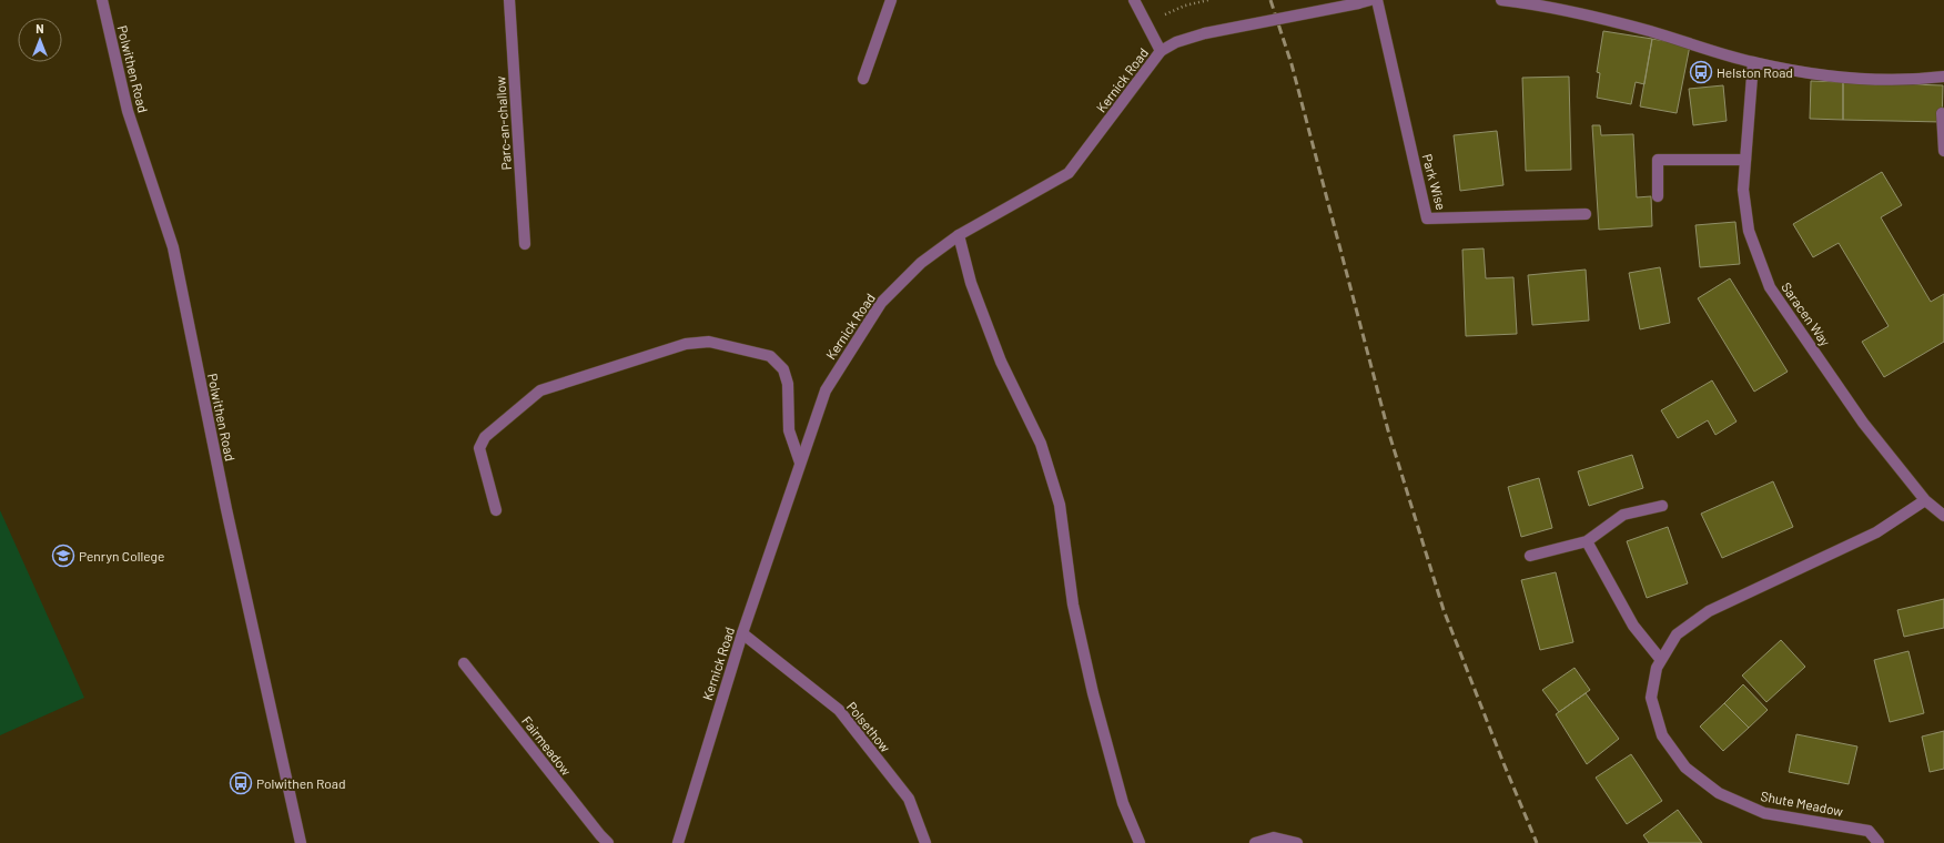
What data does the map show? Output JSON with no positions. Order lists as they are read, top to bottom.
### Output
{
  "streets": {
    "street": [
      "Polwithen Road",
      "Kernick Road",
      "Parc-an-challow",
      "Park Wise",
      "Saracen Way",
      "Polsethow",
      "Fairmeadow",
      "Shute Meadow"
    ]
  },
  "crossings": [
    ["Kernick Road", "Polsethow"],
    ["Saracen Way", "Shute Meadow"]
  ],
  "places": {
    "bus stop": ["Helston Road", "Polwithen Road"],
    "school or university": ["Penryn College"]
  },
  "north": "top"
}
